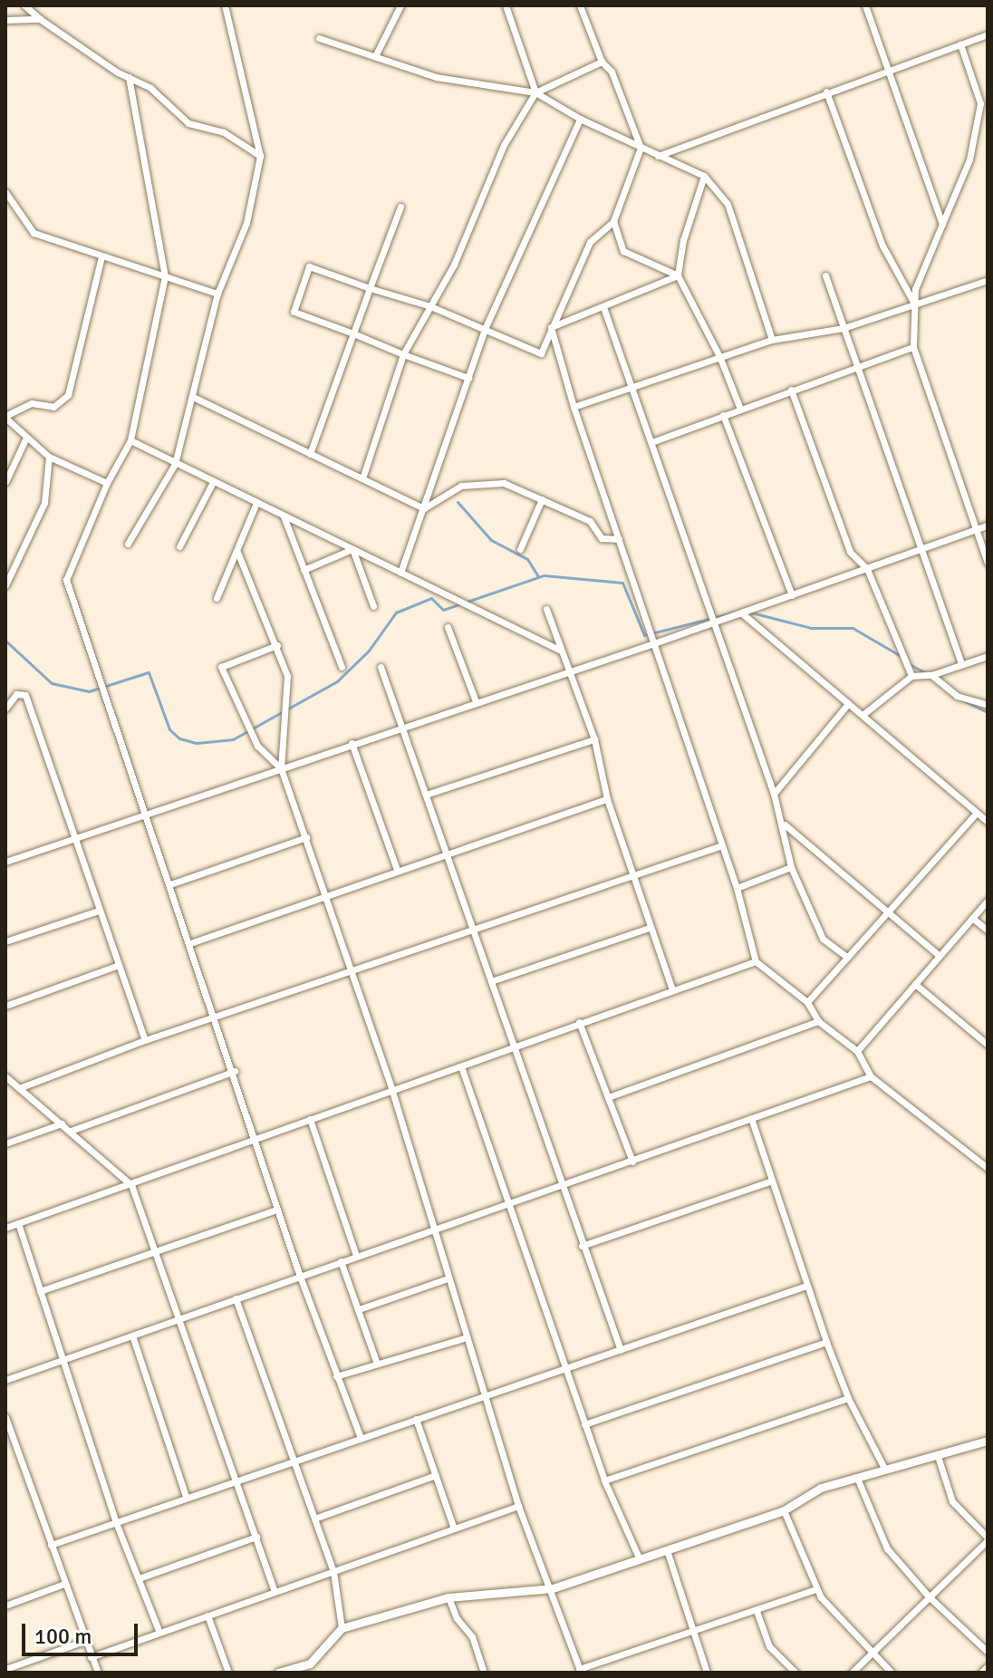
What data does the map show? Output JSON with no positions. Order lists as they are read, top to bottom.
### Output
{
  "scale_bar": "100 m"
}
